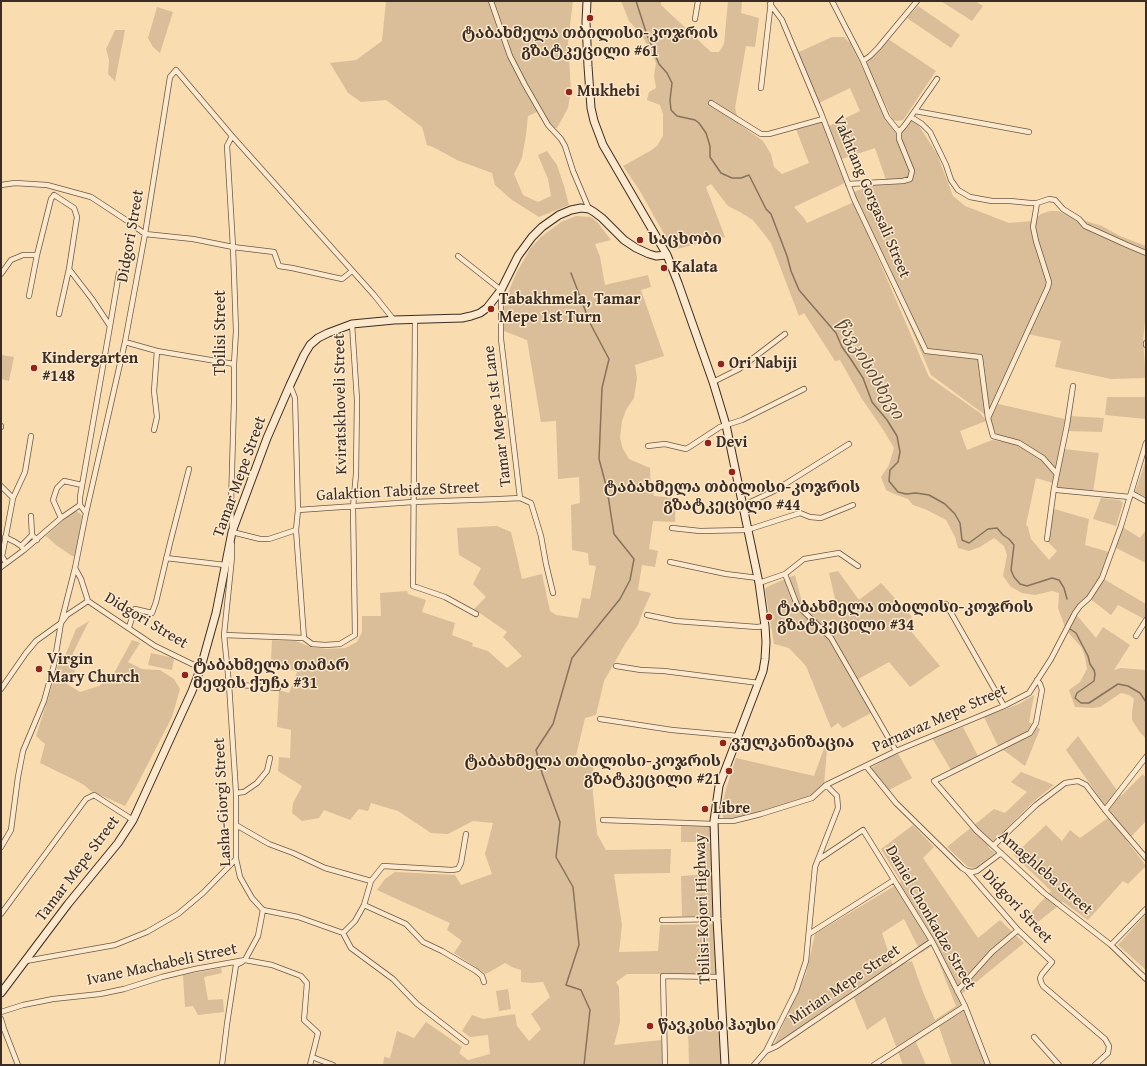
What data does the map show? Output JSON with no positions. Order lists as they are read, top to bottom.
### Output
{
  "streets": {
    "street": [
      "Vakhtang Gorgasali Street",
      "Didgori Street",
      "Tbilisi Street",
      "Kviratskhoveli Street",
      "Tamar Mepe 1st Lane",
      "Tamar Mepe Street",
      "Galaktion Tabidze Street",
      "Parnavaz Mepe Street",
      "Lasha-Giorgi Street",
      "Amaghleba Street",
      "Tbilisi-Kojori Highway",
      "Daniel Chonkadze Street",
      "Ivane Machabeli Street",
      "Mirian Mepe Street"
    ]
  },
  "crossings": [
    ["Didgori Street", "Tbilisi Street"],
    ["Didgori Street", "Tamar Mepe Street"],
    ["Didgori Street", "Parnavaz Mepe Street"],
    ["Tbilisi Street", "Tamar Mepe Street"],
    ["Tbilisi Street", "Lasha-Giorgi Street"],
    ["Kviratskhoveli Street", "Tamar Mepe Street"],
    ["Kviratskhoveli Street", "Galaktion Tabidze Street"],
    ["Kviratskhoveli Street", "Lasha-Giorgi Street"],
    ["Tamar Mepe 1st Lane", "Tamar Mepe Street"],
    ["Tamar Mepe 1st Lane", "Galaktion Tabidze Street"],
    ["Tamar Mepe Street", "Galaktion Tabidze Street"],
    ["Tamar Mepe Street", "Lasha-Giorgi Street"],
    ["Parnavaz Mepe Street", "Amaghleba Street"],
    ["Parnavaz Mepe Street", "Tbilisi-Kojori Highway"],
    ["Daniel Chonkadze Street", "Mirian Mepe Street"]
  ],
  "water": ["წავკისისხევი"],
  "places": [
    "ტაბახმელა თბილისი-კოჯრის გზატკეცილი #61",
    "Mukhebi",
    "საცხობი",
    "Kalata",
    "Tabakhmela, Tamar Mepe 1st Turn",
    "Ori Nabiji",
    "Kindergarten #148",
    "Devi",
    "ტაბახმელა თბილისი-კოჯრის გზატკეცილი #44",
    "ტაბახმელა თბილისი-კოჯრის გზატკეცილი #34",
    "Virgin Mary Church",
    "ტაბახმელა თამარ მეფის ქუჩა #31",
    "ვულკანიზაცია",
    "ტაბახმელა თბილისი-კოჯრის გზატკეცილი #21",
    "Libre",
    "წავკისი ჰაუსი"
  ]
}
